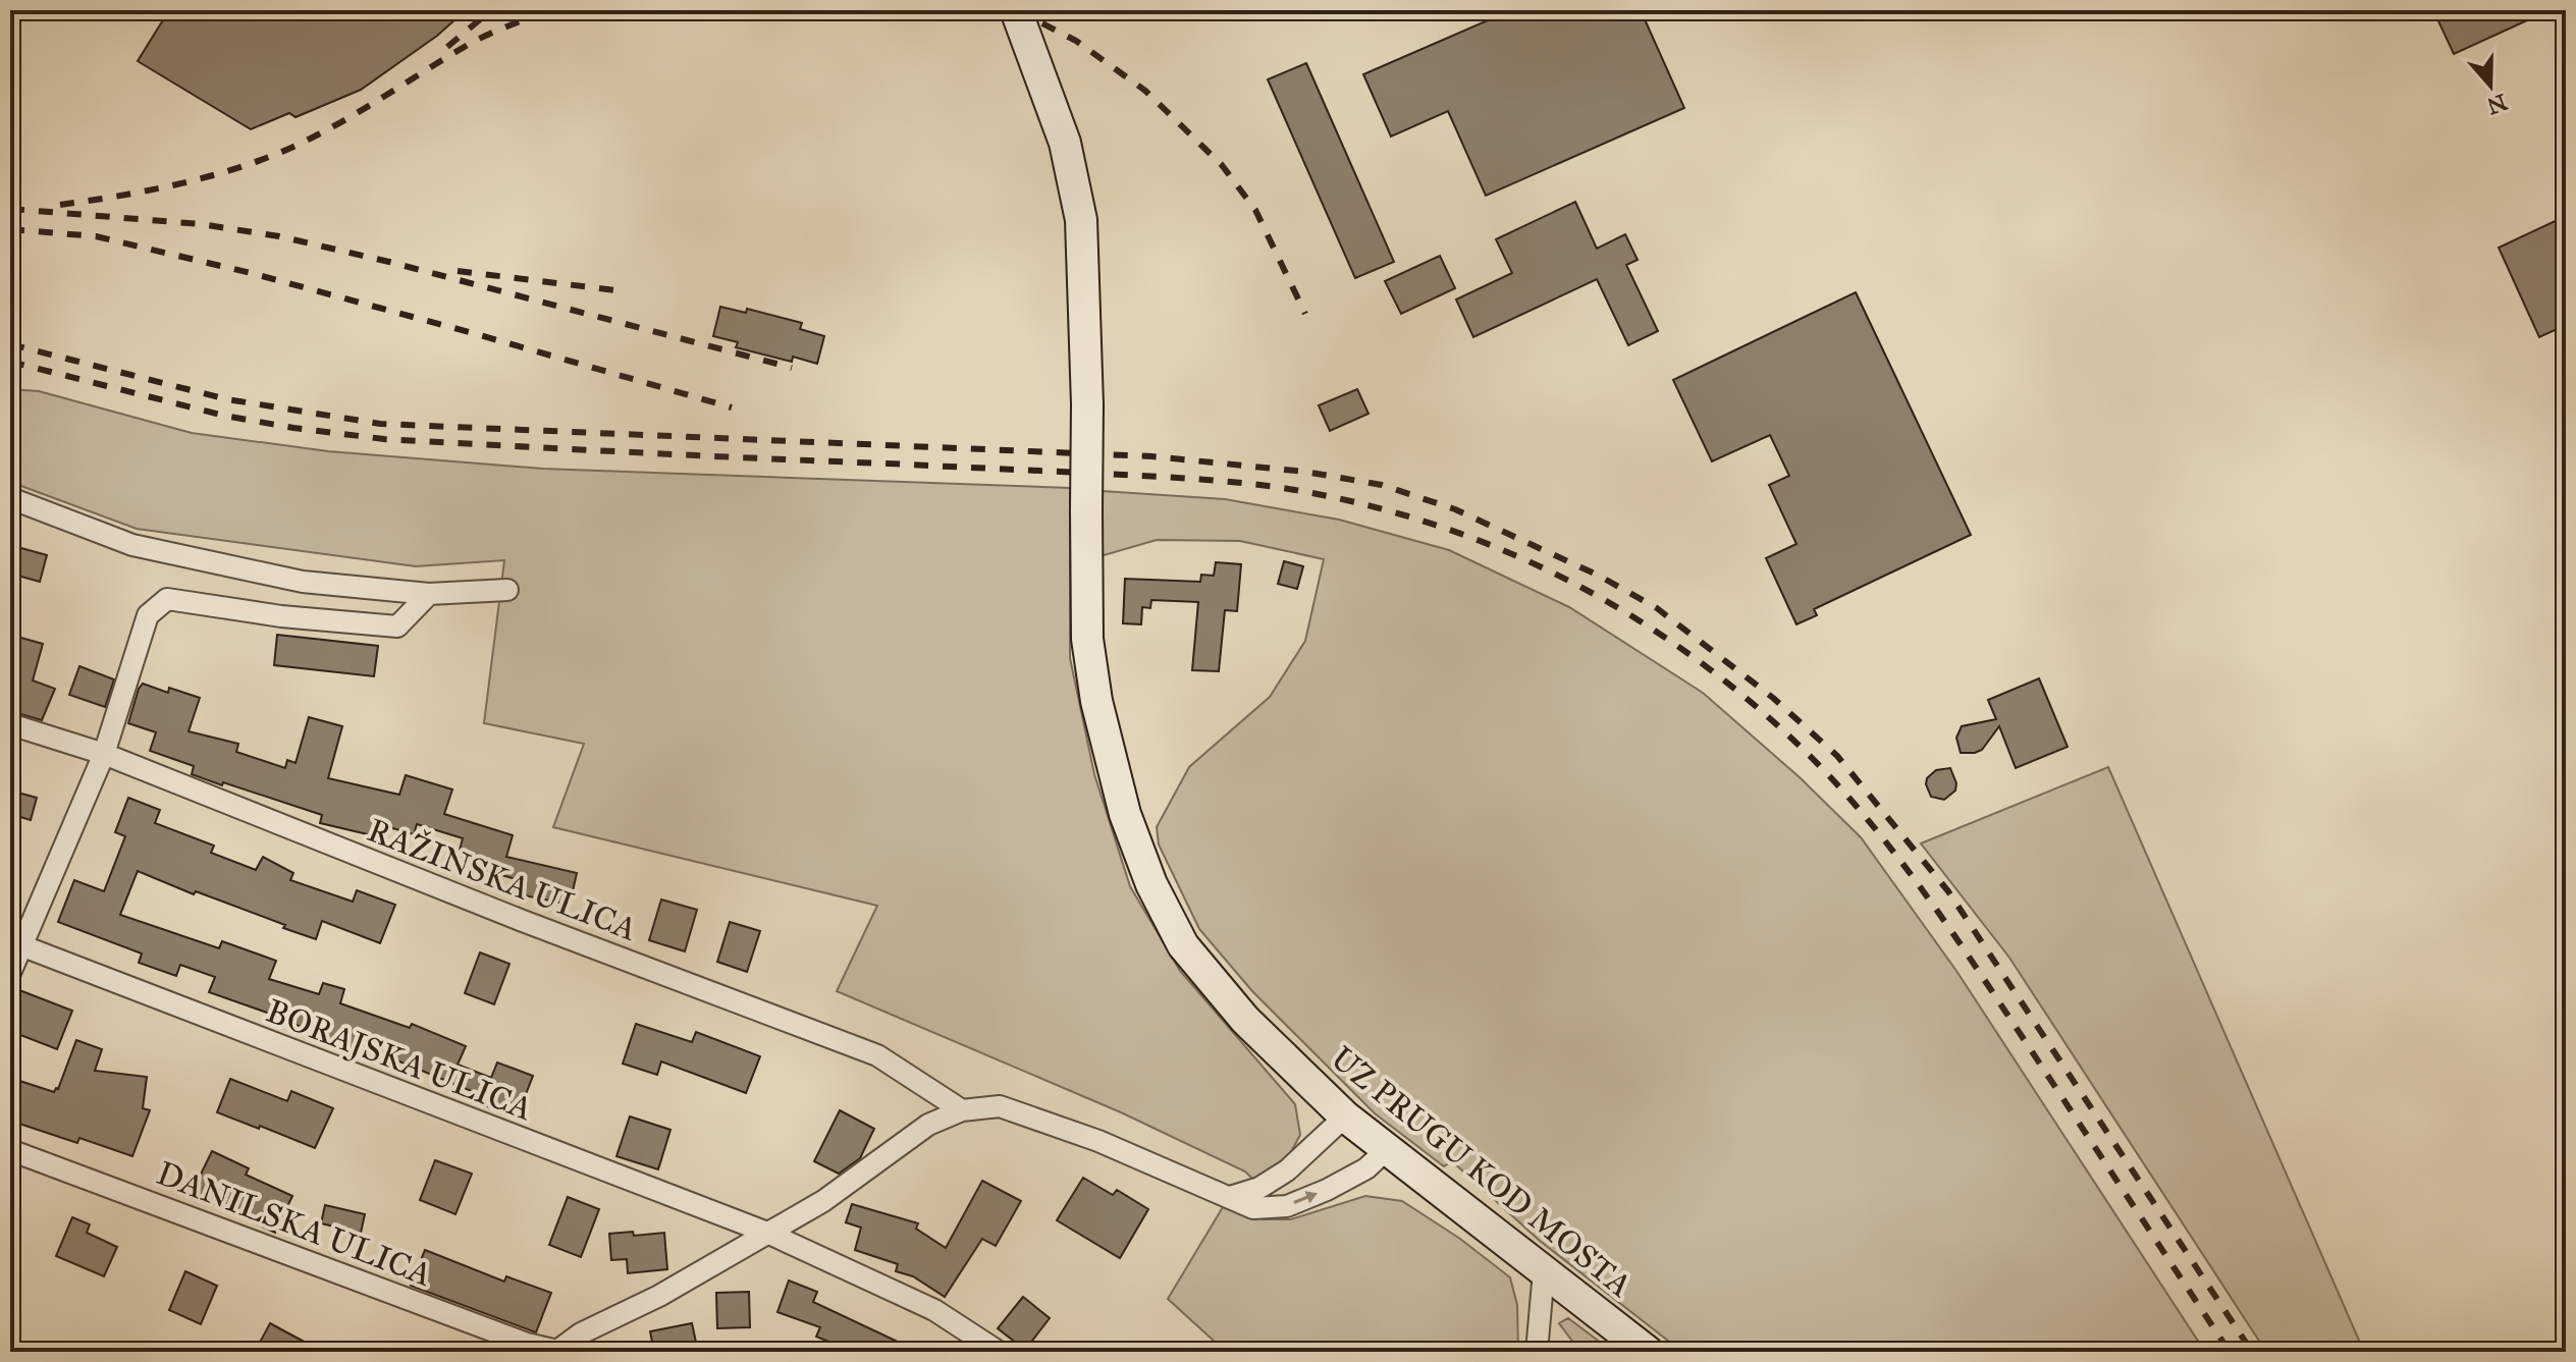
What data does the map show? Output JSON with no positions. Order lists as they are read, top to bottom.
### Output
{
  "streets": {
    "street": [
      "RAŽINSKA ULICA",
      "BORAJSKA ULICA",
      "UZ PRUGU KOD MOSTA",
      "DANILSKA ULICA"
    ]
  },
  "north": "bottom"
}
